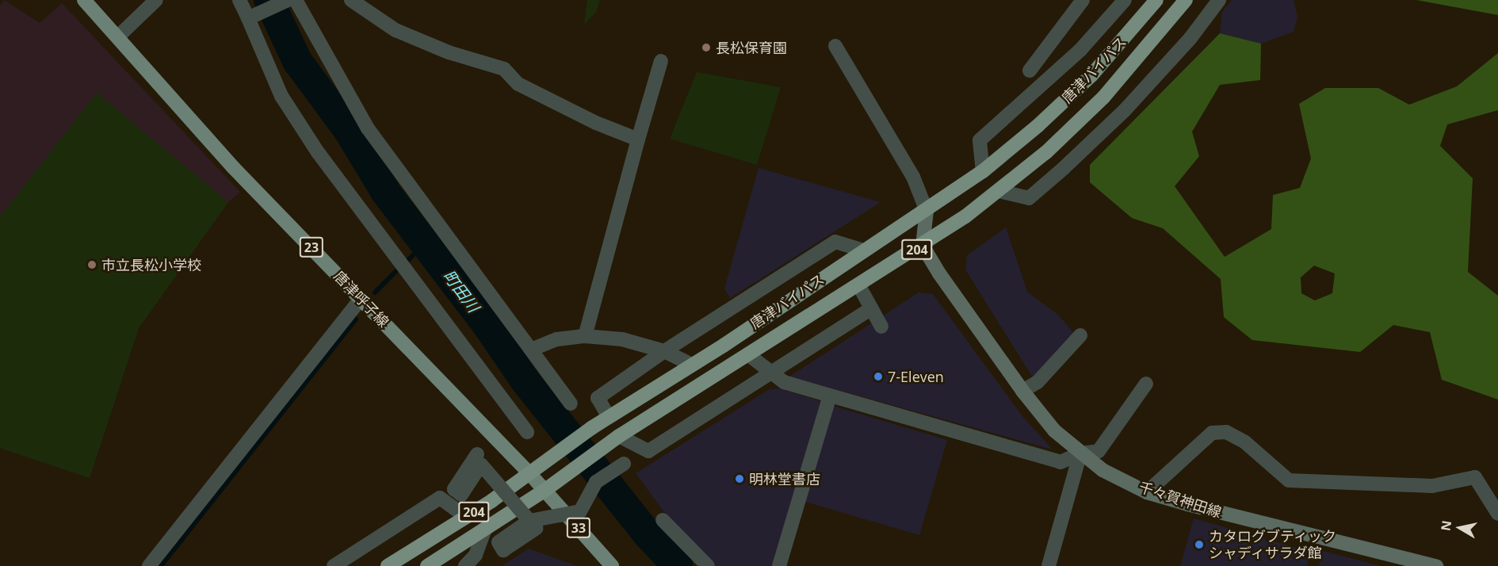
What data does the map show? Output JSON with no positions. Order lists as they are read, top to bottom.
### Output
{
  "streets": {
    "highway": ["唐津バイパス", "204"],
    "main road": [
      "23",
      "唐津呼子線",
      "千々賀神田線",
      "33"
    ]
  },
  "crossings": [
    ["唐津バイパス", "唐津呼子線"],
    ["唐津バイパス", "千々賀神田線"],
    ["唐津バイパス", "33"],
    ["唐津呼子線", "33"]
  ],
  "water": ["町田川"],
  "places": [
    "長松保育園",
    "市立長松小学校",
    "7-Eleven",
    "明林堂書店",
    "カタログブティック シャディサラダ館"
  ],
  "north": "left"
}
